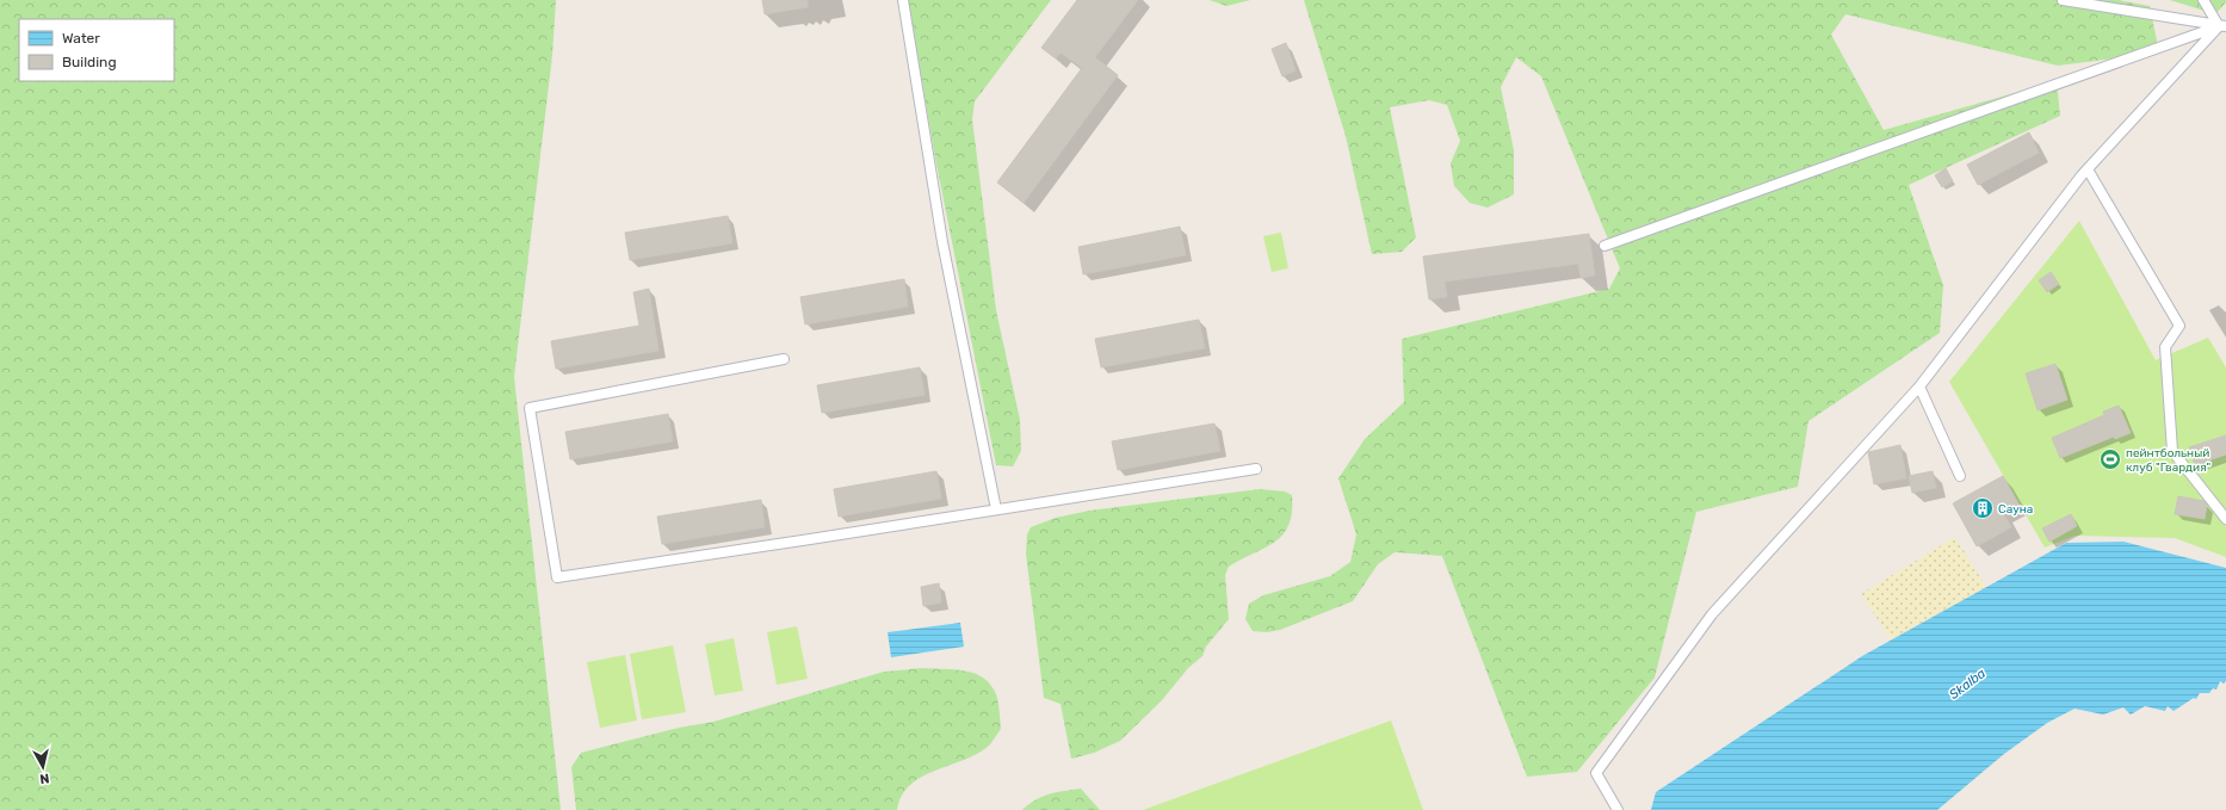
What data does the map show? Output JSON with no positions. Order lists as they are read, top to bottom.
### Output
{
  "water": ["Skalba"],
  "places": {
    "sports": ["пейнтбольный клуб \"Гвардия\""],
    "building": ["Сауна"]
  },
  "legend": ["Water", "Building"],
  "north": "bottom"
}
